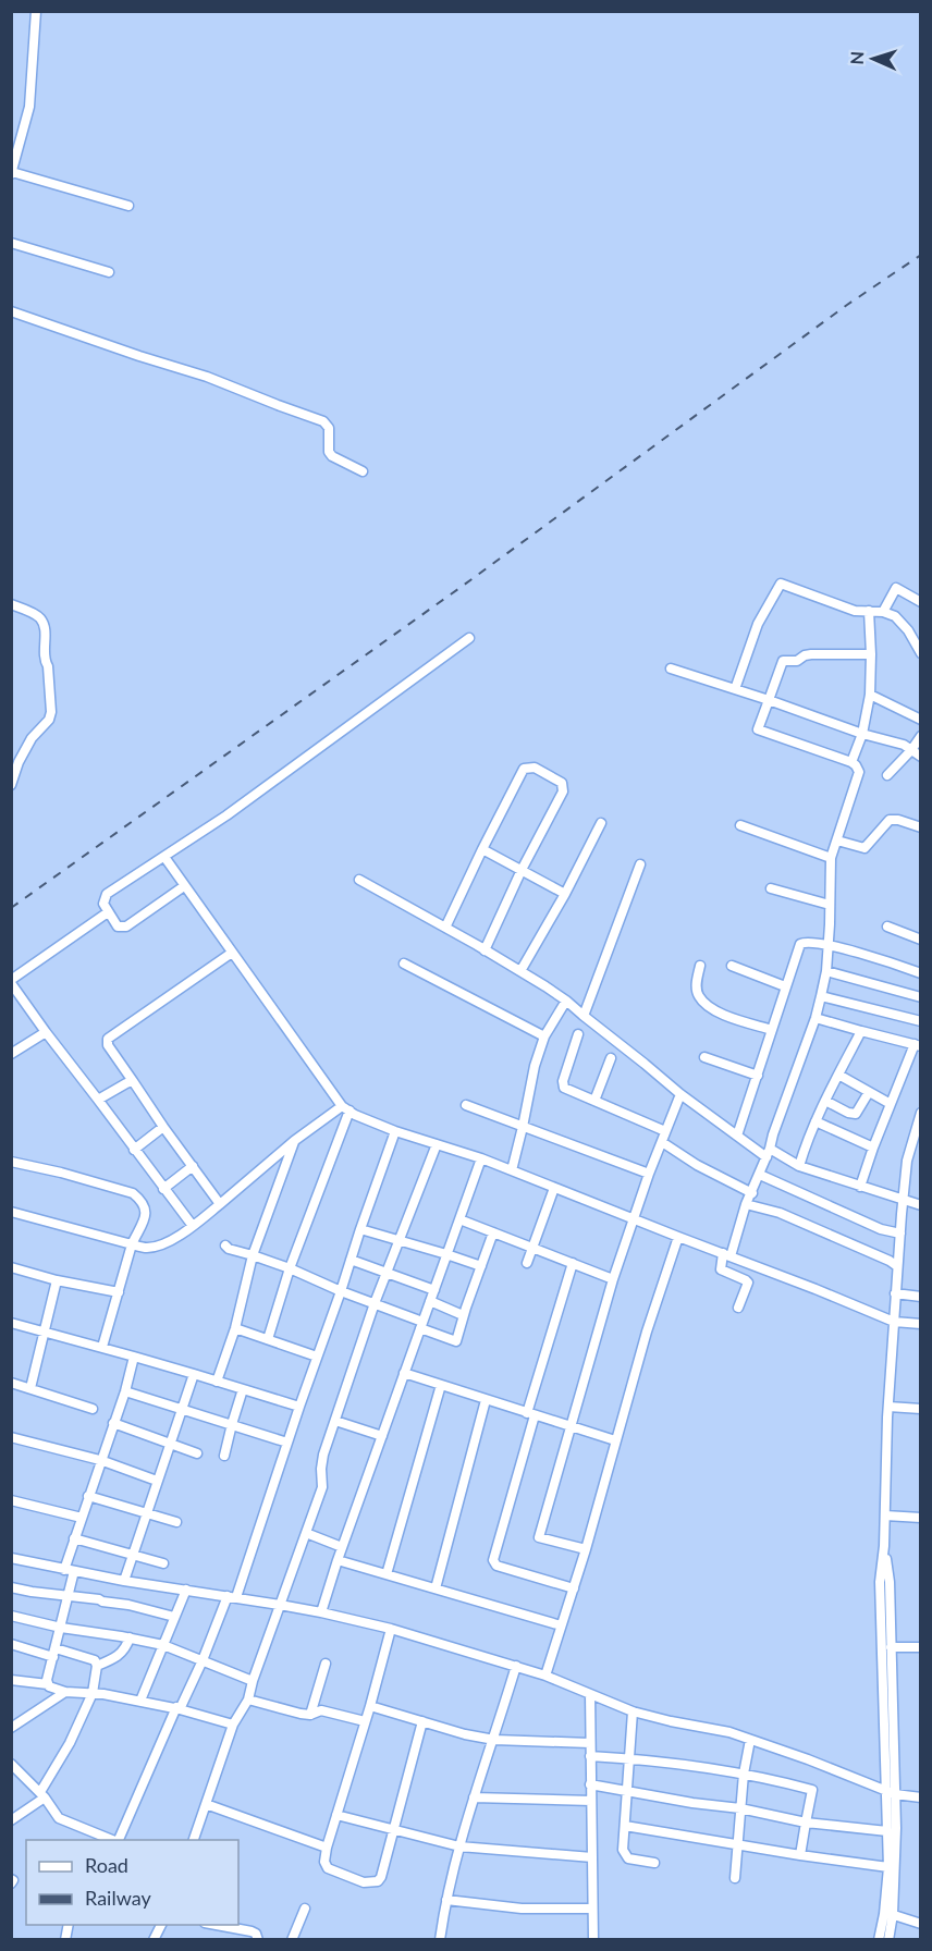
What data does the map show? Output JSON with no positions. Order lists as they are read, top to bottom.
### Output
{
  "legend": ["Road", "Railway"],
  "north": "left"
}
